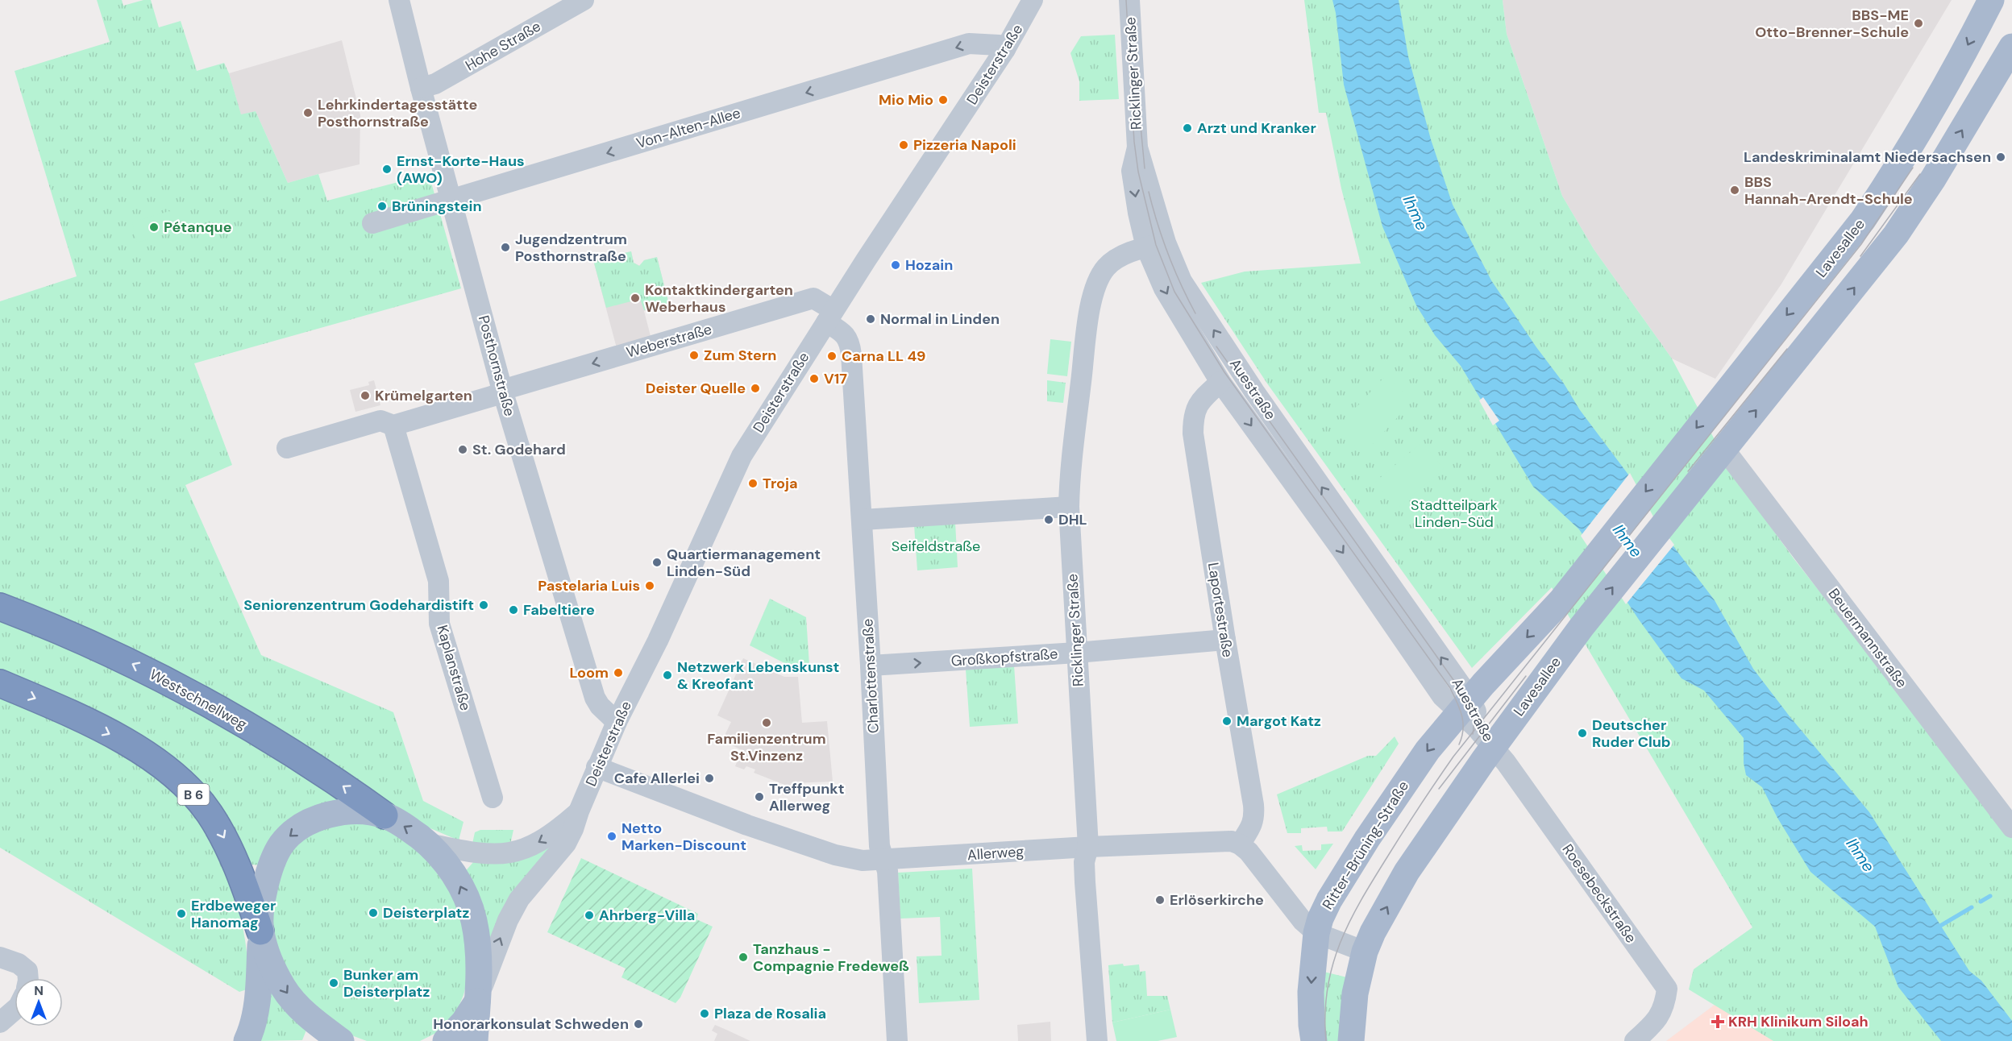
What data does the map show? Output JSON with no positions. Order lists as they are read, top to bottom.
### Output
{
  "streets": {
    "highway": ["Westschnellweg", "B 6"],
    "main road": ["Lavesallee", "Ritter-Brüning-Straße"],
    "street": [
      "Hohe Straße",
      "Deisterstraße",
      "Ricklinger Straße",
      "Von-Alten-Allee",
      "Weberstraße",
      "Posthornstraße",
      "Auestraße",
      "Laportestraße",
      "Beuermannstraße",
      "Großkopfstraße",
      "Kaplanstraße",
      "Charlottenstraße",
      "Allerweg",
      "Roesebeckstraße"
    ]
  },
  "crossings": [
    ["Hohe Straße", "Posthornstraße"],
    ["Deisterstraße", "Von-Alten-Allee"],
    ["Deisterstraße", "Weberstraße"],
    ["Deisterstraße", "Posthornstraße"],
    ["Deisterstraße", "Charlottenstraße"],
    ["Deisterstraße", "B 6"],
    ["Deisterstraße", "Allerweg"],
    ["Ricklinger Straße", "Auestraße"],
    ["Ricklinger Straße", "Großkopfstraße"],
    ["Ricklinger Straße", "Allerweg"],
    ["Von-Alten-Allee", "Posthornstraße"],
    ["Lavesallee", "Auestraße"],
    ["Lavesallee", "Beuermannstraße"],
    ["Lavesallee", "Ritter-Brüning-Straße"],
    ["Lavesallee", "Roesebeckstraße"],
    ["Weberstraße", "Posthornstraße"],
    ["Weberstraße", "Kaplanstraße"],
    ["Weberstraße", "Charlottenstraße"],
    ["Auestraße", "Laportestraße"],
    ["Auestraße", "Ritter-Brüning-Straße"],
    ["Auestraße", "Roesebeckstraße"],
    ["Laportestraße", "Großkopfstraße"],
    ["Laportestraße", "Allerweg"],
    ["Großkopfstraße", "Charlottenstraße"],
    ["Charlottenstraße", "Allerweg"],
    ["Westschnellweg", "B 6"]
  ],
  "one_way": ["Von-Alten-Allee", "Weberstraße"],
  "water": ["Ihme"],
  "parks": ["Stadtteilpark Linden-Süd", "Seifeldstraße"],
  "places": {
    "other": [
      "BBS-ME Otto-Brenner-Schule",
      "Mio Mio",
      "Lehrkindertagesstätte Posthornstraße",
      "Arzt und Kranker",
      "Pizzeria Napoli",
      "Landeskriminalamt Niedersachsen",
      "Ernst-Korte-Haus (AWO)",
      "BBS Hannah-Arendt-Schule",
      "Brüningstein",
      "Pétanque",
      "Jugendzentrum Posthornstraße",
      "Hozain",
      "Kontaktkindergarten Weberhaus",
      "Normal in Linden",
      "Zum Stern",
      "Carna LL 49",
      "V17",
      "Deister Quelle",
      "Krümelgarten",
      "St. Godehard",
      "Troja",
      "DHL",
      "Quartiermanagement Linden-Süd",
      "Pastelaria Luis",
      "Seniorenzentrum Godehardistift",
      "Fabeltiere",
      "Loom",
      "Netzwerk Lebenskunst & Kreofant",
      "Margot Katz",
      "Familienzentrum St.Vinzenz",
      "Deutscher Ruder Club",
      "Cafe Allerlei",
      "Treffpunkt Allerweg",
      "Netto Marken-Discount",
      "Erlöserkirche",
      "Deisterplatz",
      "Erdbeweger Hanomag",
      "Ahrberg-Villa",
      "Tanzhaus - Compagnie Fredeweß",
      "Bunker am Deisterplatz",
      "Plaza de Rosalia",
      "Honorarkonsulat Schweden"
    ],
    "health": ["KRH Klinikum Siloah"]
  },
  "north": "top"
}
